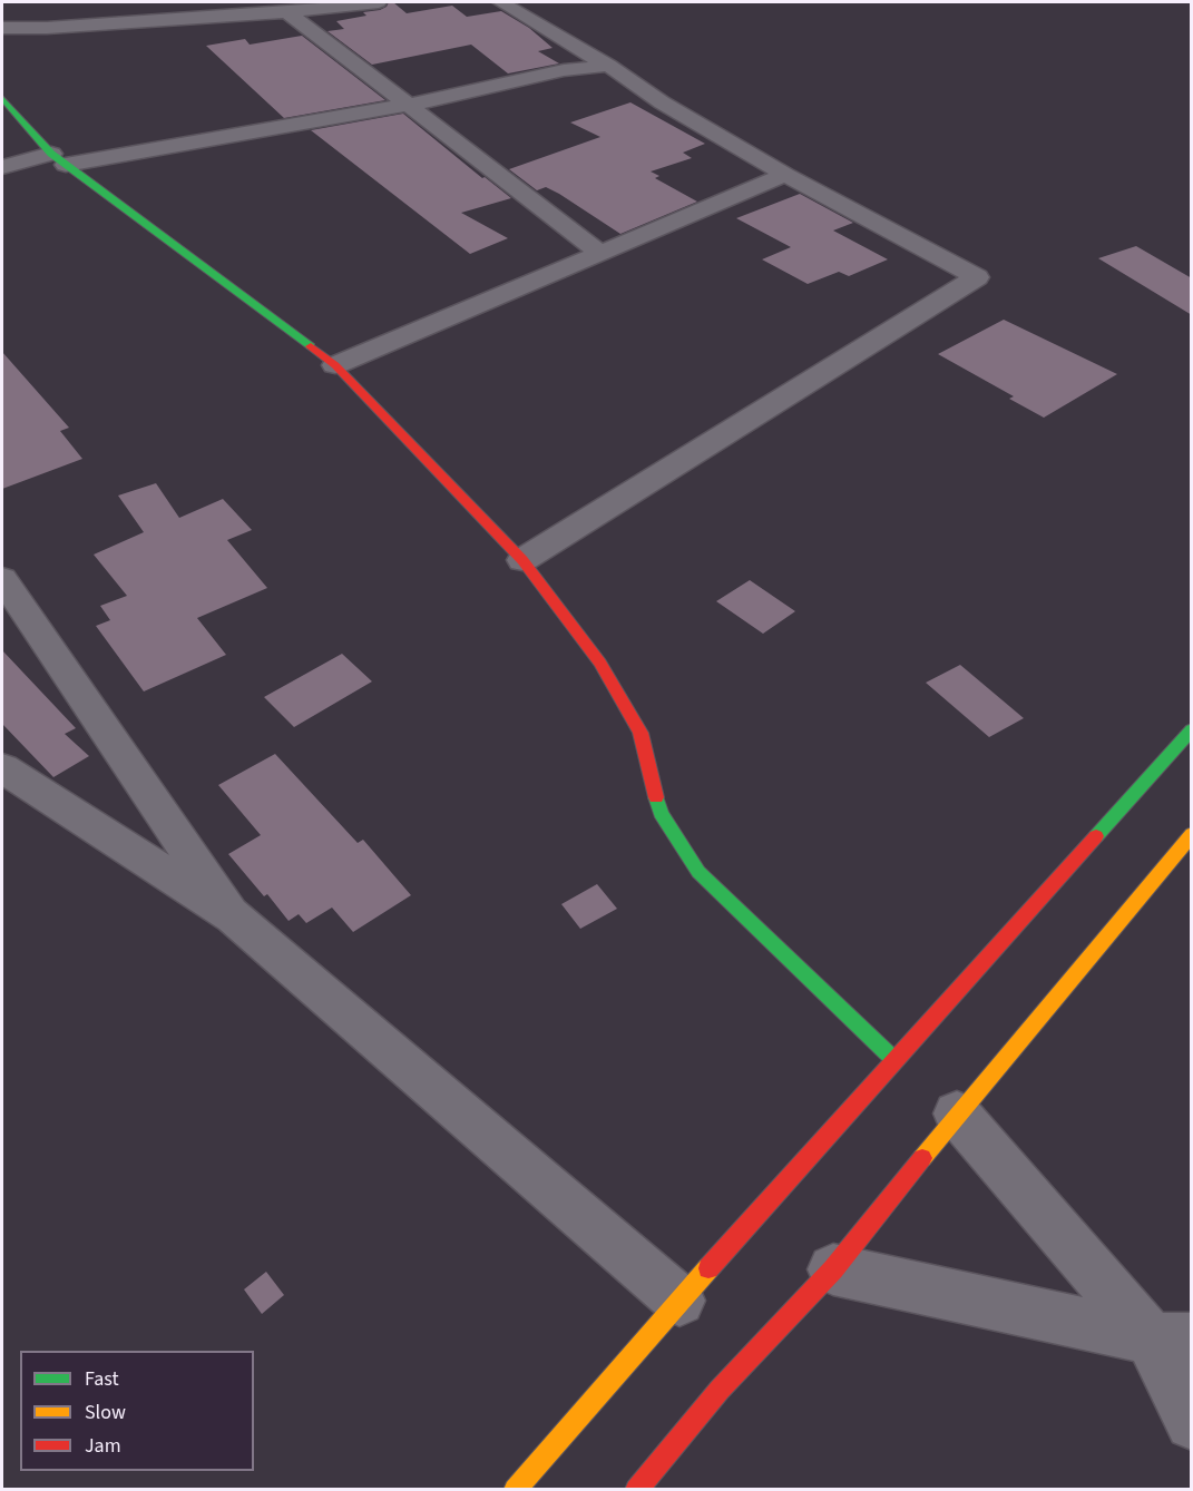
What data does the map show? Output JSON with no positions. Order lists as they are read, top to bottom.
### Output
{
  "legend": ["Fast", "Slow", "Jam"]
}
